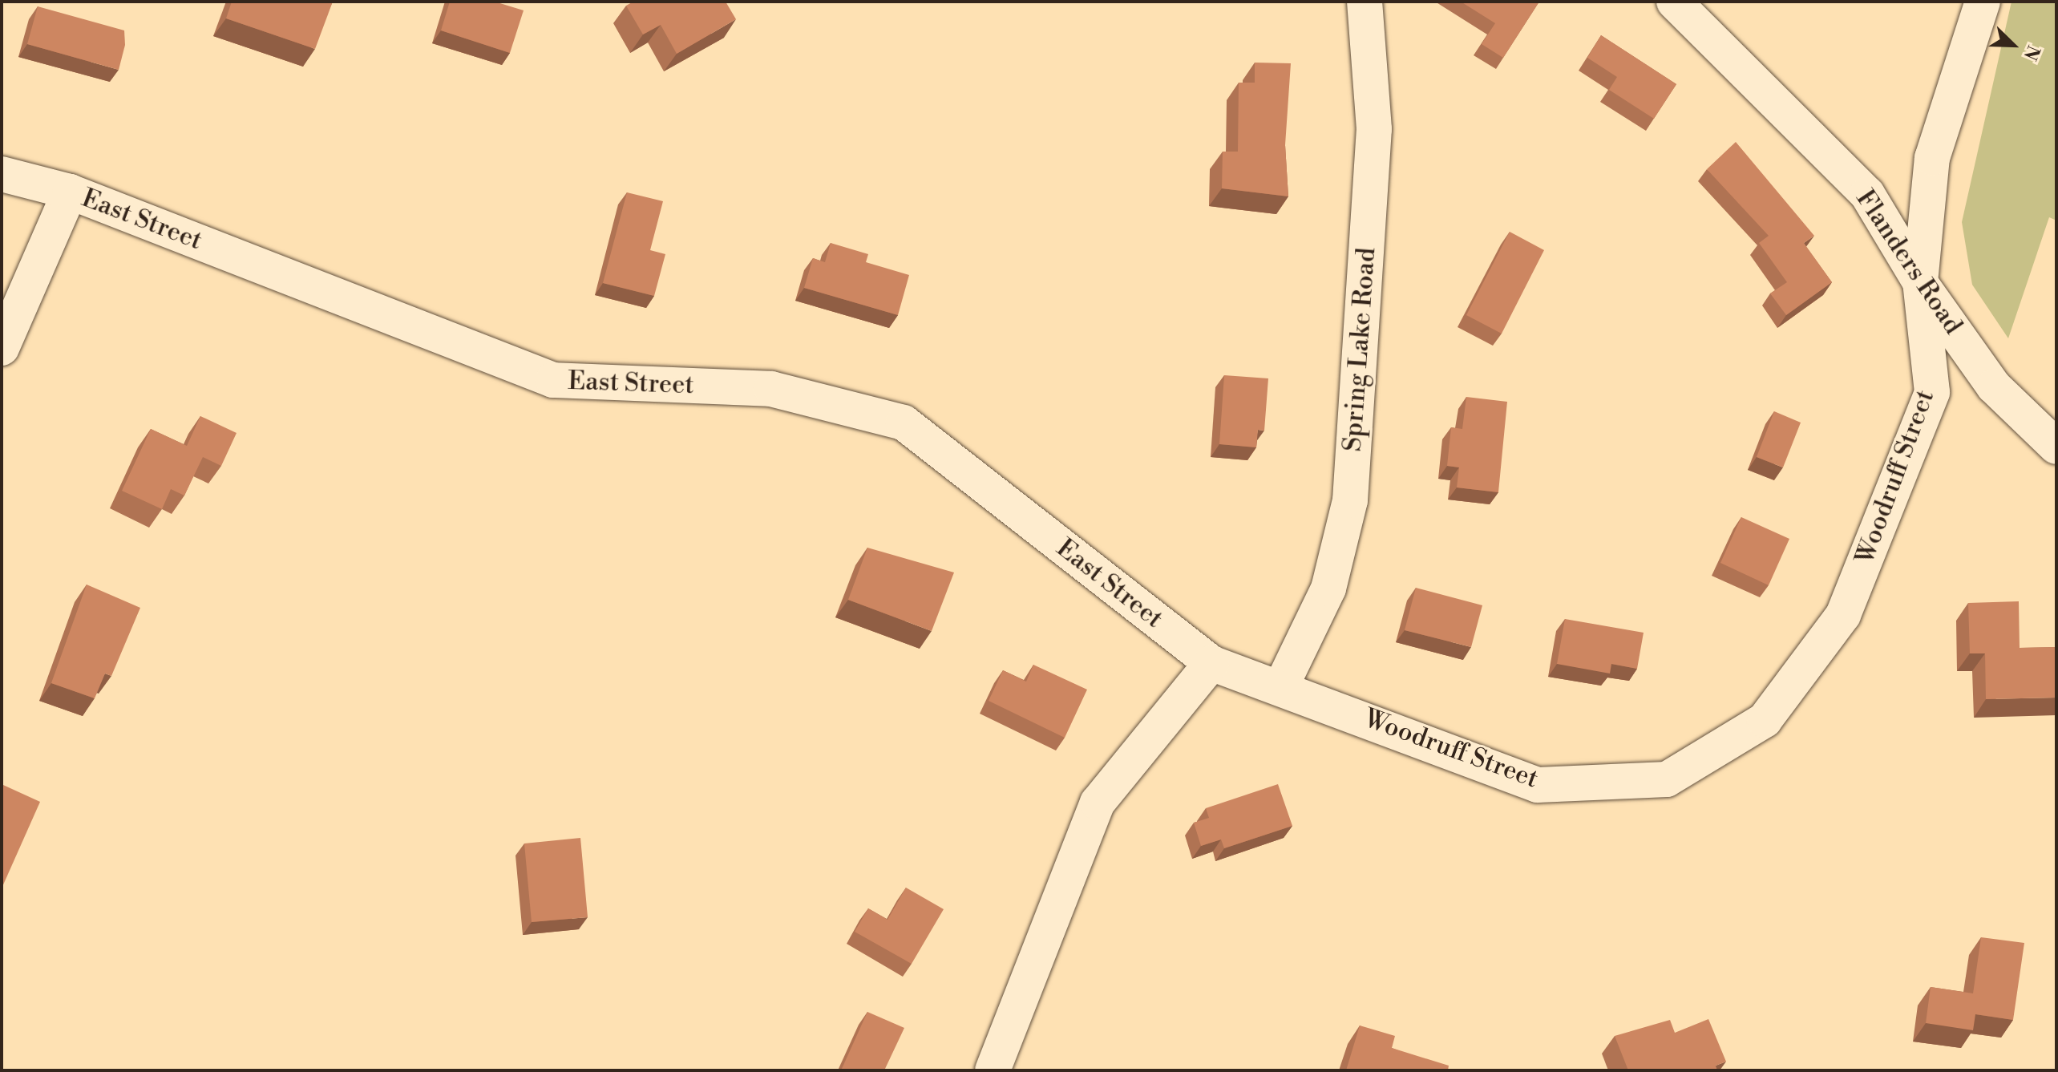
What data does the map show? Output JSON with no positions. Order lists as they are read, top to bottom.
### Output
{
  "streets": {
    "street": [
      "East Street",
      "Flanders Road",
      "Spring Lake Road",
      "Woodruff Street"
    ]
  },
  "crossings": [
    ["East Street", "Woodruff Street"],
    ["Flanders Road", "Woodruff Street"],
    ["Spring Lake Road", "Woodruff Street"]
  ],
  "north": "bottom right"
}
